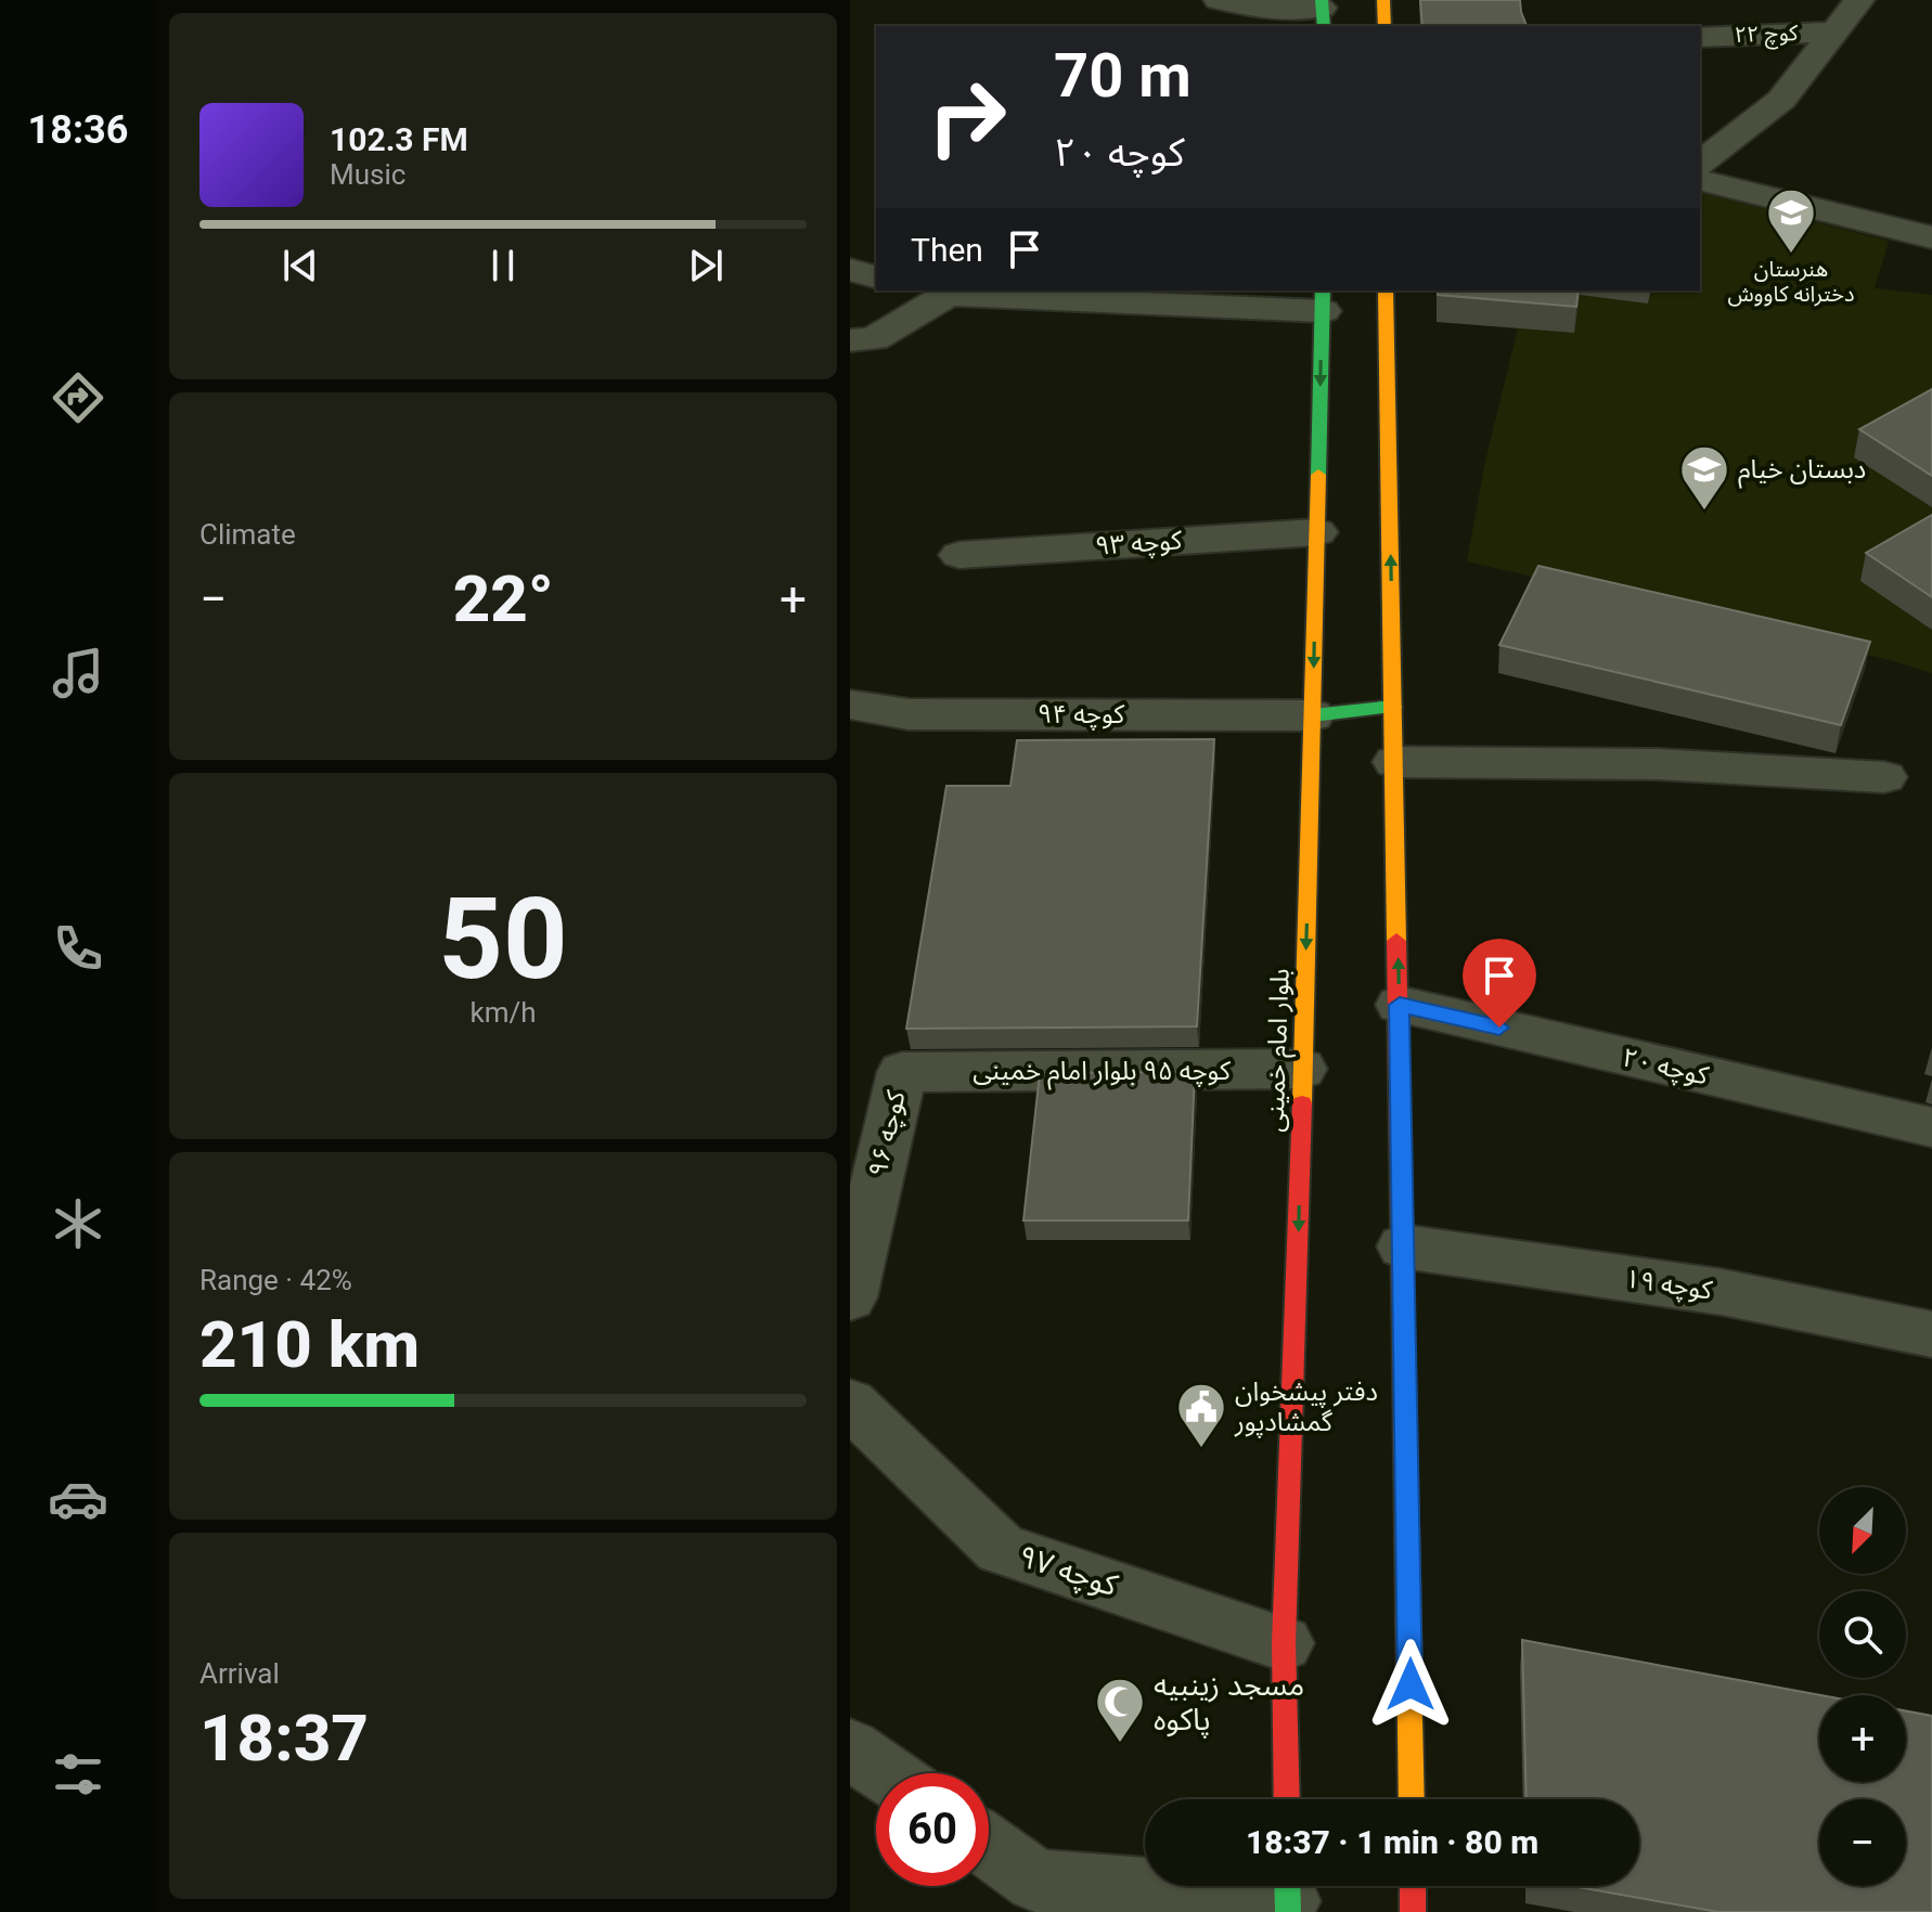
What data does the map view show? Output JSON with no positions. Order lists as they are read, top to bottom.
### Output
{
  "streets": {
    "main road": ["بلوار امام خمینی"],
    "street": [
      "کوچ ۲۲",
      "کوچه ۹۳",
      "کوچه ۹۴",
      "کوچه ۲۰",
      "کوچه ۹۵ بلوار امام خمینی",
      "کوچه ۹۶",
      "کوچه ۱۹",
      "کوچه ۹۷"
    ]
  },
  "crossings": [
    ["کوچه ۹۳", "بلوار امام خمینی"],
    ["کوچه ۹۴", "بلوار امام خمینی"],
    ["بلوار امام خمینی", "کوچه ۹۵ بلوار امام خمینی"],
    ["بلوار امام خمینی", "کوچه ۹۷"],
    ["کوچه ۹۵ بلوار امام خمینی", "کوچه ۹۶"]
  ],
  "places": {
    "school or university": ["هنرستان دخترانه کاووش", "دبستان خیام"],
    "public building": ["دفتر پیشخوان گمشادپور"],
    "mosque": ["مسجد زینبیه پاکوه"]
  },
  "north": "bottom left",
  "page": {
    "tabs": "18:36",
    "turn": ["70 m", "کوچه ۲۰"],
    "song": ["102.3 FM", "Music"],
    "then": "Then",
    "tile": [
      "Climate",
      ["50", "km/h"],
      ["Range · 42%", "210 km"],
      ["Arrival", "18:37"]
    ],
    "heat": ["−", "22°", "+"],
    "map_buttons": ["+", "−"],
    "limit": "60",
    "trip": "18:37 · 1 min · 80 m"
  }
}
